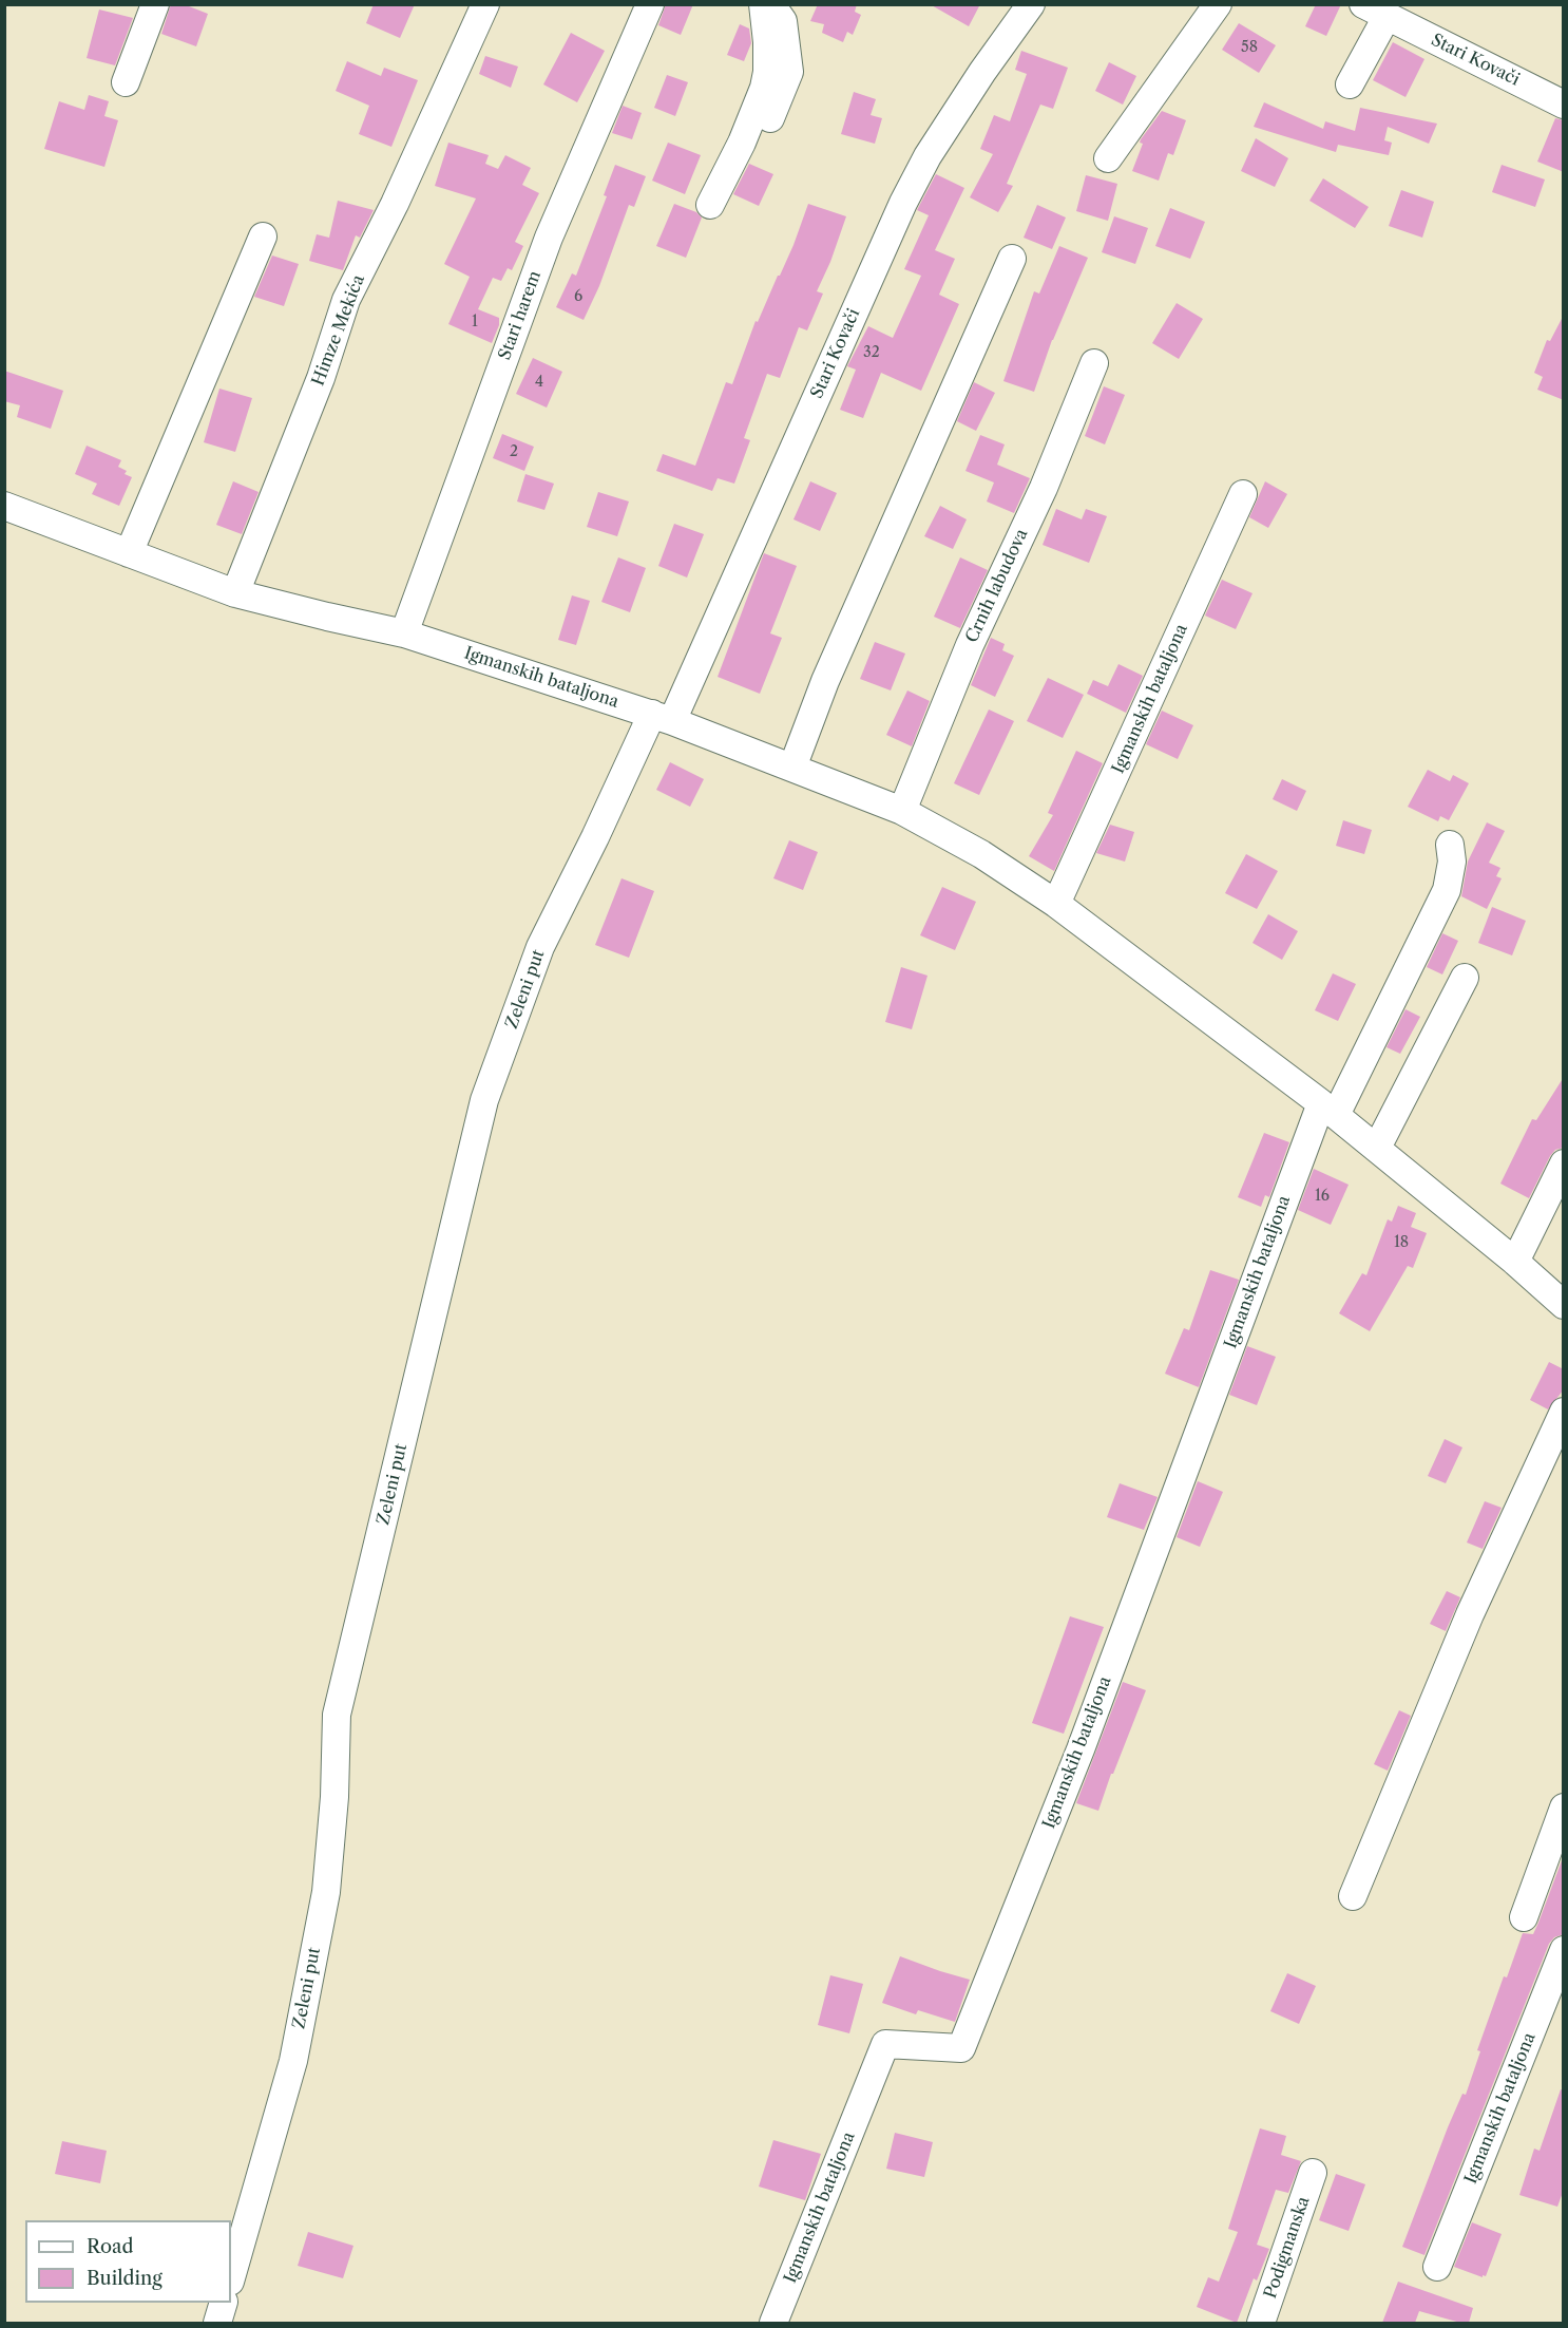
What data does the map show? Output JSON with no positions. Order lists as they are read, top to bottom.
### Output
{
  "streets": {
    "street": [
      "Stari Kovači",
      "Stari harem",
      "Himze Mekića",
      "Crnih labudova",
      "Igmanskih bataljona",
      "Zeleni put",
      "Podigmanska"
    ]
  },
  "crossings": [
    ["Stari Kovači", "Igmanskih bataljona"],
    ["Stari Kovači", "Zeleni put"],
    ["Stari harem", "Igmanskih bataljona"],
    ["Himze Mekića", "Igmanskih bataljona"],
    ["Crnih labudova", "Igmanskih bataljona"],
    ["Igmanskih bataljona", "Zeleni put"]
  ],
  "house_numbers": [
    "58",
    "6",
    "1",
    "32",
    "4",
    "2",
    "16",
    "18"
  ],
  "legend": ["Road", "Building"]
}
